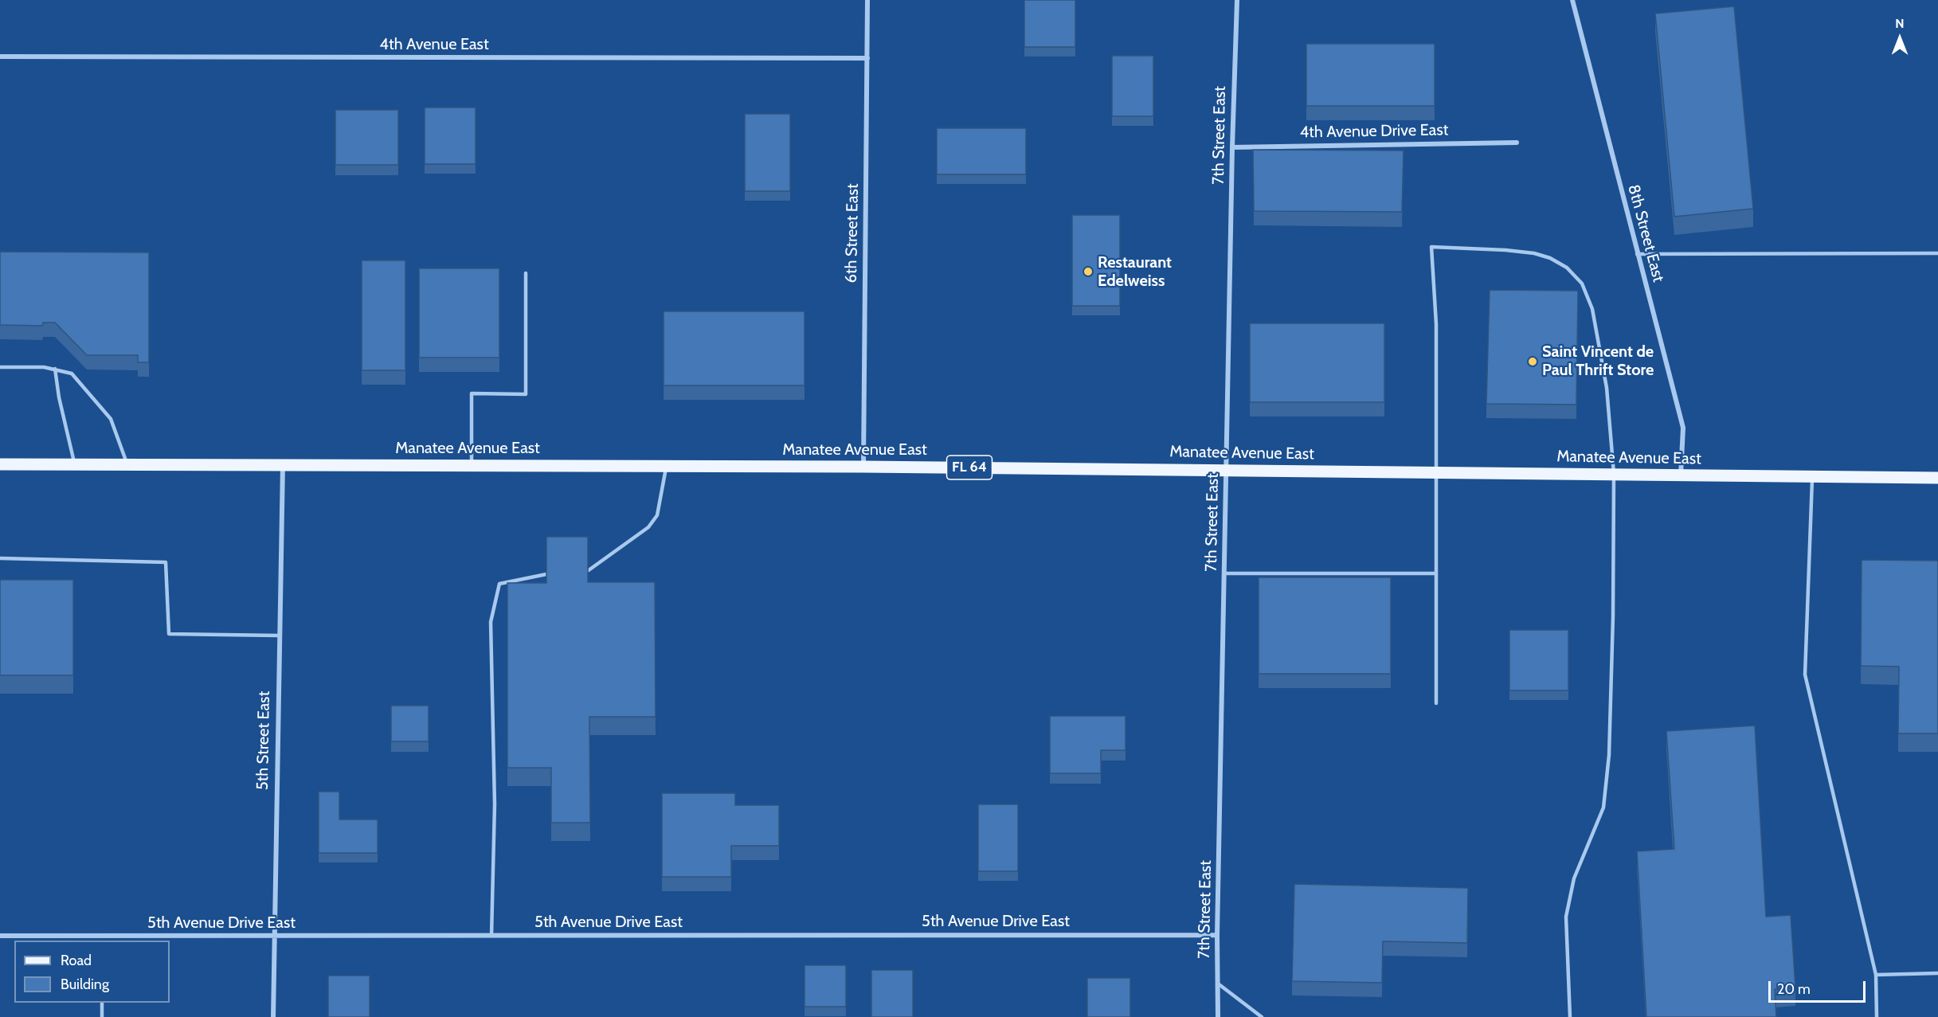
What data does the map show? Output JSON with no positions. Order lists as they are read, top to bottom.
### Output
{
  "streets": {
    "main road": ["Manatee Avenue East", "FL 64"],
    "street": [
      "4th Avenue East",
      "4th Avenue Drive East",
      "7th Street East",
      "6th Street East",
      "8th Street East",
      "5th Street East",
      "5th Avenue Drive East"
    ]
  },
  "crossings": [
    ["4th Avenue East", "6th Street East"],
    ["4th Avenue Drive East", "7th Street East"],
    ["7th Street East", "Manatee Avenue East"],
    ["7th Street East", "5th Avenue Drive East"],
    ["6th Street East", "Manatee Avenue East"],
    ["8th Street East", "Manatee Avenue East"],
    ["Manatee Avenue East", "5th Street East"],
    ["5th Street East", "5th Avenue Drive East"]
  ],
  "places": ["Restaurant Edelweiss", "Saint Vincent de Paul Thrift Store"],
  "legend": ["Road", "Building"],
  "scale_bar": "20 m",
  "north": "top"
}
